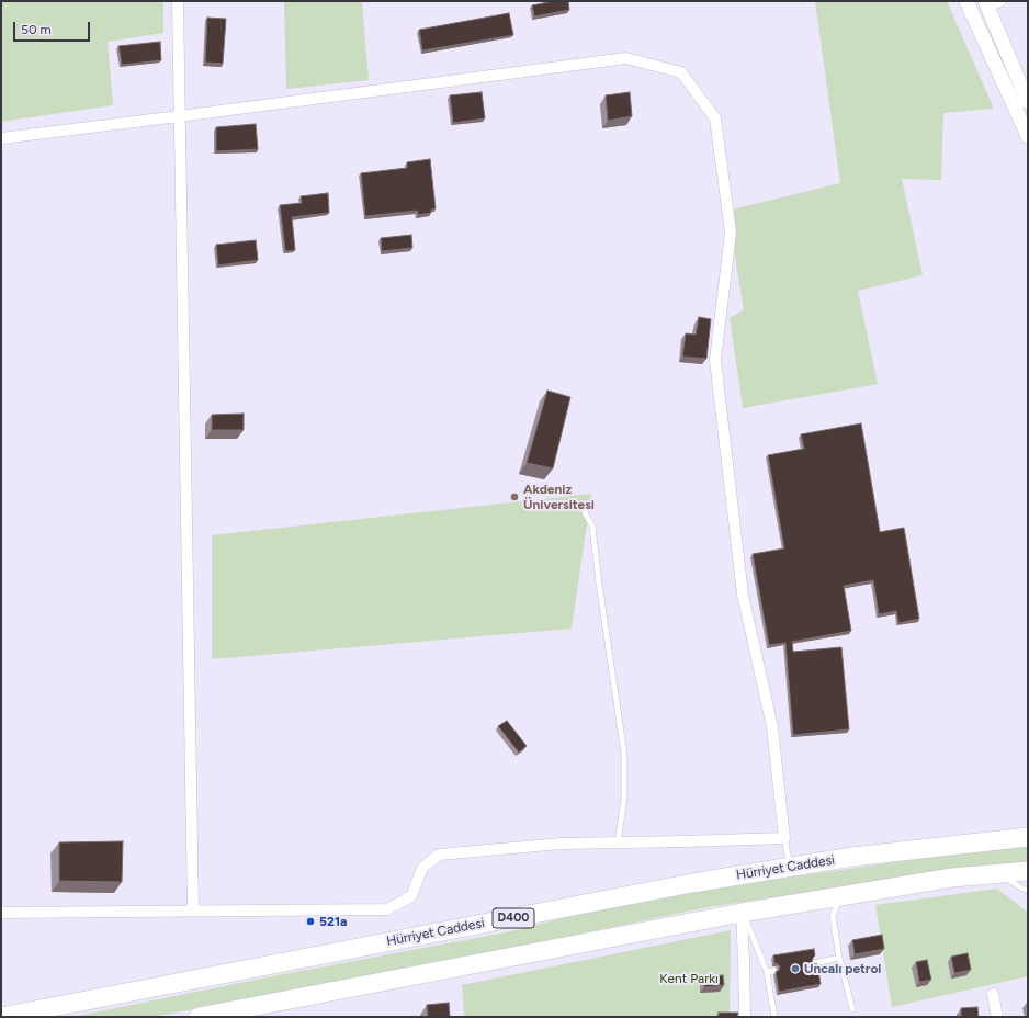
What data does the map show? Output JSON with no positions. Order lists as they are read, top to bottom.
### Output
{
  "streets": {
    "highway": ["Hürriyet Caddesi", "D400"]
  },
  "parks": ["Kent Parkı"],
  "places": ["Akdeniz Üniversitesi", "521a", "Uncalı petrol"],
  "scale_bar": "50 m"
}
